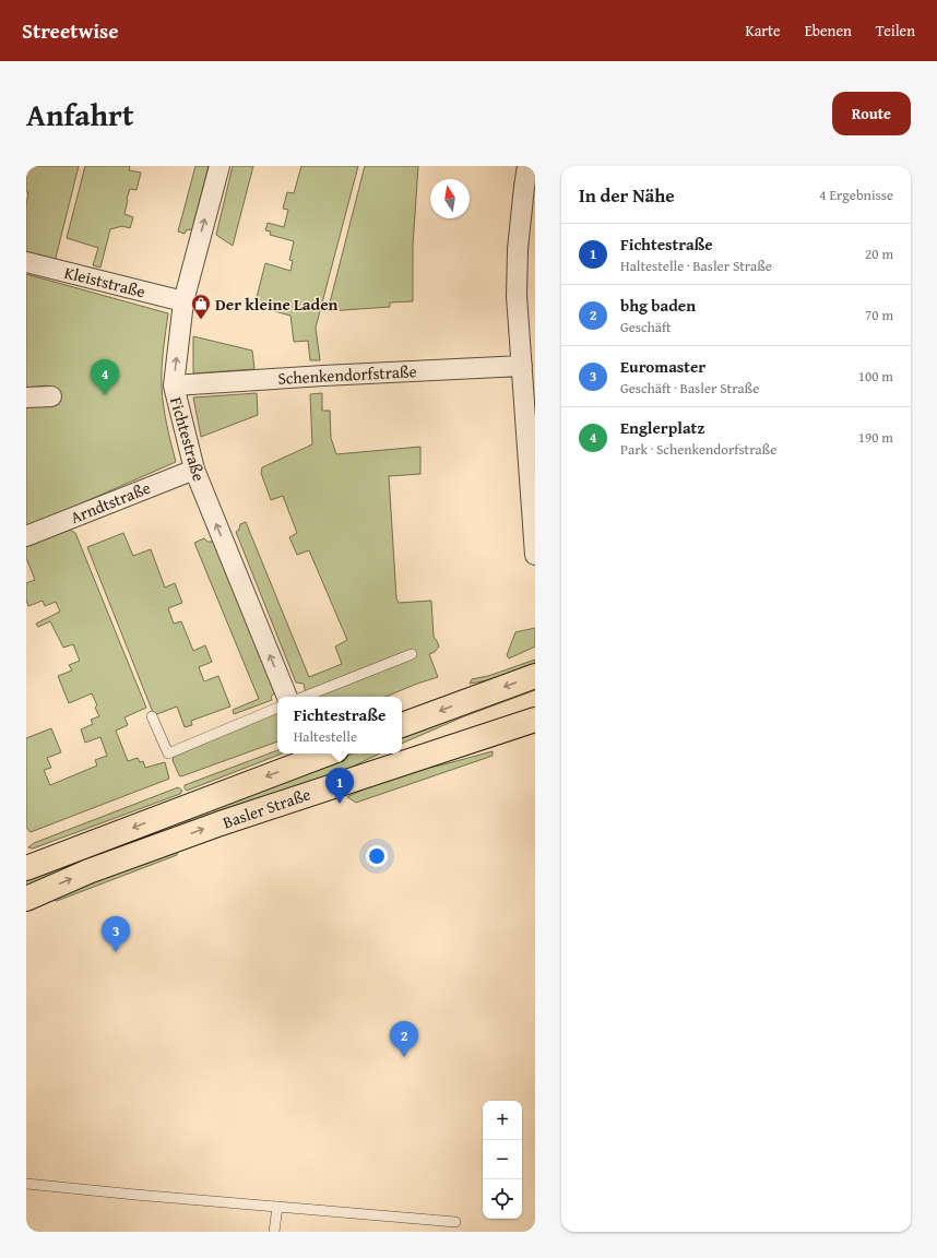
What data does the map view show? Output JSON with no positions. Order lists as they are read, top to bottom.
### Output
{
  "streets": {
    "main road": ["Basler Straße"],
    "street": [
      "Kleiststraße",
      "Schenkendorfstraße",
      "Fichtestraße",
      "Arndtstraße"
    ]
  },
  "crossings": [
    ["Kleiststraße", "Fichtestraße"],
    ["Schenkendorfstraße", "Fichtestraße"],
    ["Fichtestraße", "Arndtstraße"]
  ],
  "one_way": ["Fichtestraße"],
  "places": {
    "shop": ["Der kleine Laden"]
  },
  "north": "top",
  "page": {
    "header": "Streetwise",
    "nav": ["Karte", "Ebenen", "Teilen"],
    "title": "Anfahrt",
    "buttons": "Route",
    "heading": ["In der Nähe", "4 Ergebnisse"],
    "list": [
      {
        "mark": "1",
        "name": "Fichtestraße",
        "note": "Haltestelle · Basler Straße",
        "value": "20 m"
      },
      {
        "mark": "2",
        "name": "bhg baden",
        "note": "Geschäft",
        "value": "70 m"
      },
      {
        "mark": "3",
        "name": "Euromaster",
        "note": "Geschäft · Basler Straße",
        "value": "100 m"
      },
      {
        "mark": "4",
        "name": "Englerplatz",
        "note": "Park · Schenkendorfstraße",
        "value": "190 m"
      }
    ],
    "pins": [
      "4",
      "1",
      "3",
      "2"
    ],
    "popup": ["Fichtestraße", "Haltestelle"],
    "map_buttons": ["+", "−"]
  }
}
